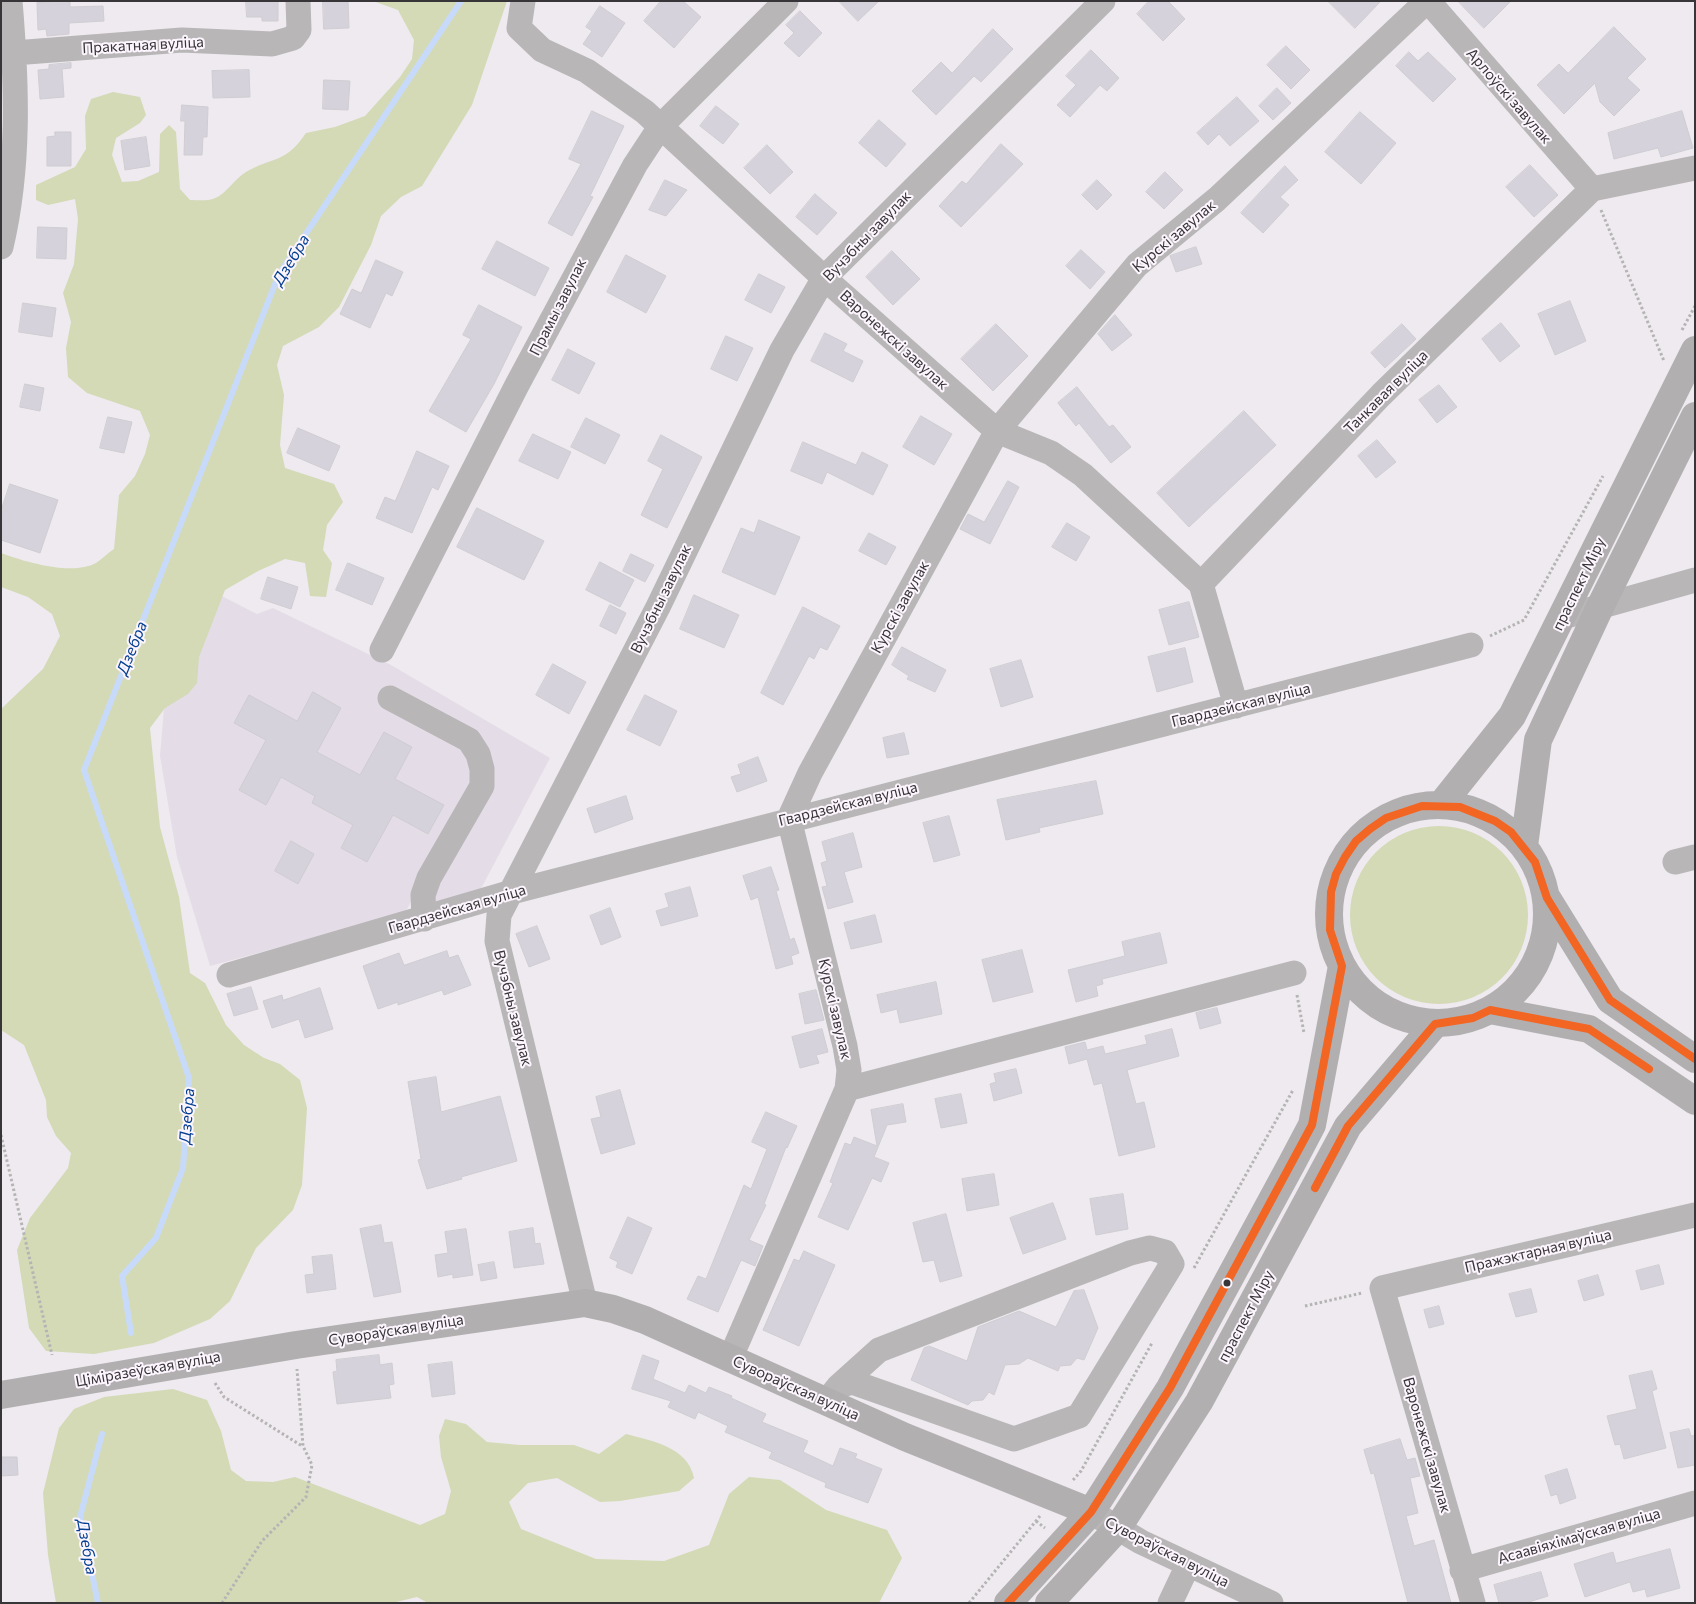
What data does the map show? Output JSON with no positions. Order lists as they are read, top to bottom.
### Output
{
  "streets": {
    "main road": ["праспект Міру", "Сувораўская вуліца", "Ціміразеўская вуліца"],
    "street": [
      "Пракатная вуліца",
      "Арлоўскі завулак",
      "Вучэбны завулак",
      "Курскі завулак",
      "Прамы завулак",
      "Варонежскі завулак",
      "Танкавая вуліца",
      "Гвардзейская вуліца",
      "Пражэктарная вуліца",
      "Асаавіяхімаўская вуліца"
    ]
  },
  "crossings": [
    ["Арлоўскі завулак", "Курскі завулак"],
    ["Арлоўскі завулак", "Танкавая вуліца"],
    ["Вучэбны завулак", "Варонежскі завулак"],
    ["Вучэбны завулак", "Гвардзейская вуліца"],
    ["Вучэбны завулак", "Сувораўская вуліца"],
    ["Курскі завулак", "Варонежскі завулак"],
    ["Курскі завулак", "Гвардзейская вуліца"],
    ["Курскі завулак", "Сувораўская вуліца"],
    ["Прамы завулак", "Варонежскі завулак"],
    ["Варонежскі завулак", "Танкавая вуліца"],
    ["Варонежскі завулак", "Пражэктарная вуліца"],
    ["Варонежскі завулак", "Асаавіяхімаўская вуліца"],
    ["праспект Міру", "Сувораўская вуліца"],
    ["Сувораўская вуліца", "Ціміразеўская вуліца"]
  ],
  "water": ["Дзебра"]
}
